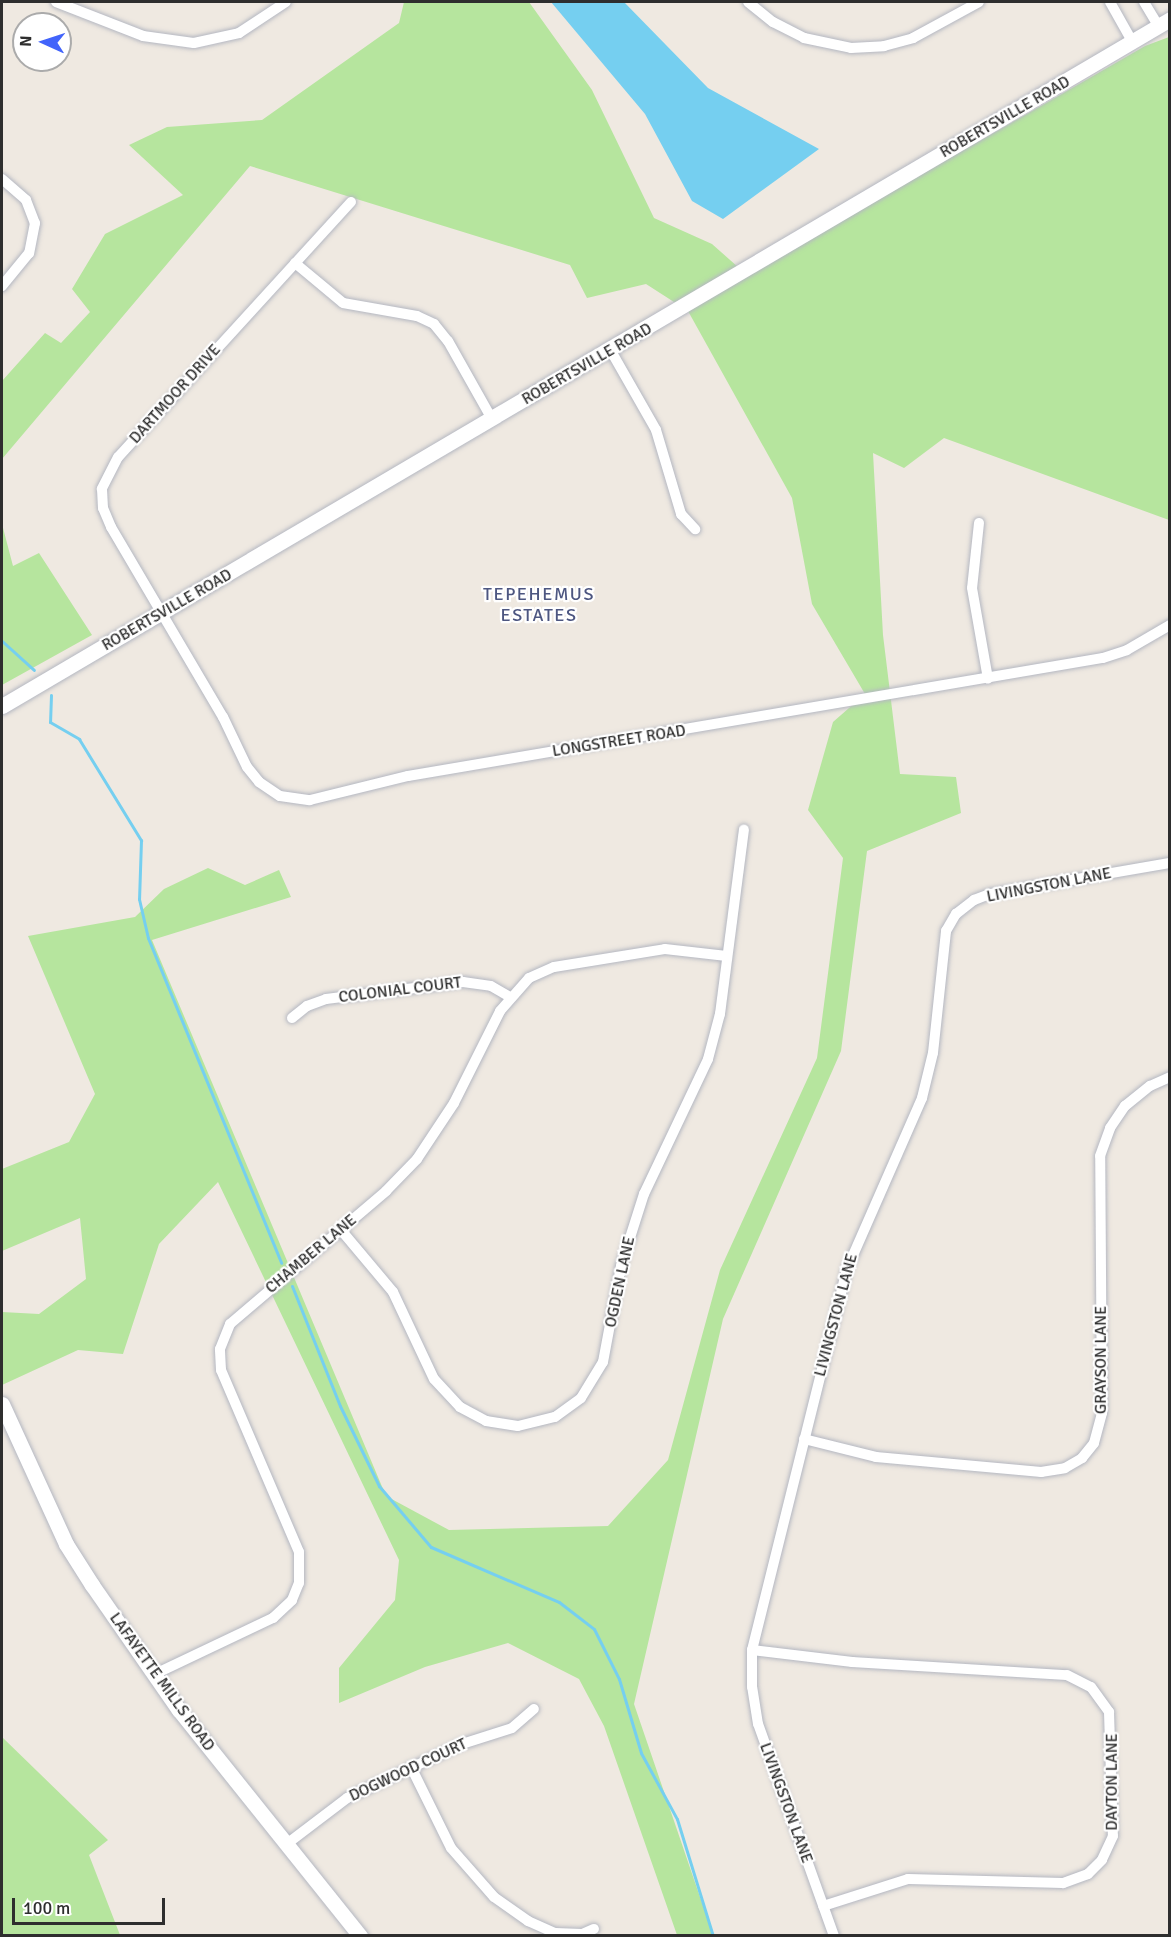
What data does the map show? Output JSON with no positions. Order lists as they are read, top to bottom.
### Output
{
  "streets": {
    "street": [
      "ROBERTSVILLE ROAD",
      "DARTMOOR DRIVE",
      "LONGSTREET ROAD",
      "LIVINGSTON LANE",
      "COLONIAL COURT",
      "CHAMBER LANE",
      "OGDEN LANE",
      "GRAYSON LANE",
      "LAFAYETTE MILLS ROAD",
      "DOGWOOD COURT",
      "DAYTON LANE"
    ]
  },
  "crossings": [
    ["ROBERTSVILLE ROAD", "DARTMOOR DRIVE"],
    ["ROBERTSVILLE ROAD", "LONGSTREET ROAD"],
    ["DARTMOOR DRIVE", "LONGSTREET ROAD"],
    ["LIVINGSTON LANE", "GRAYSON LANE"],
    ["LIVINGSTON LANE", "DAYTON LANE"],
    ["COLONIAL COURT", "CHAMBER LANE"],
    ["CHAMBER LANE", "OGDEN LANE"],
    ["CHAMBER LANE", "LAFAYETTE MILLS ROAD"],
    ["LAFAYETTE MILLS ROAD", "DOGWOOD COURT"]
  ],
  "districts": ["TEPEHEMUS ESTATES"],
  "scale_bar": "100 m",
  "north": "left"
}
